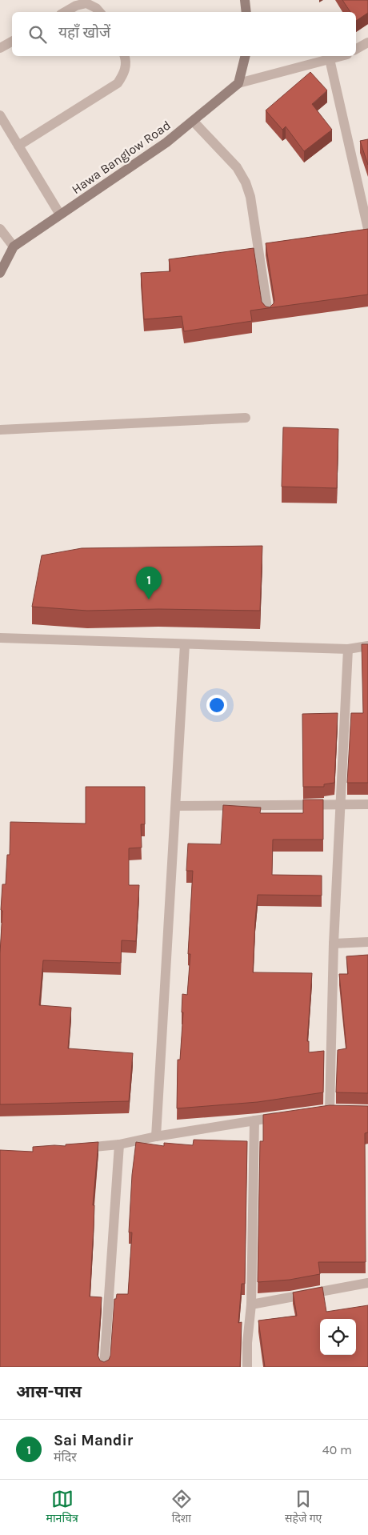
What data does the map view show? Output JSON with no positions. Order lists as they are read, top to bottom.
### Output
{
  "streets": {
    "street": ["Hawa Banglow Road"]
  },
  "page": {
    "search": "यहाँ खोजें",
    "pins": "1",
    "heading": "आस-पास",
    "list": [
      {
        "mark": "1",
        "name": "Sai Mandir",
        "note": "मंदिर",
        "value": "40 m"
      }
    ],
    "nav": ["मानचित्र", "दिशा", "सहेजे गए"]
  }
}
